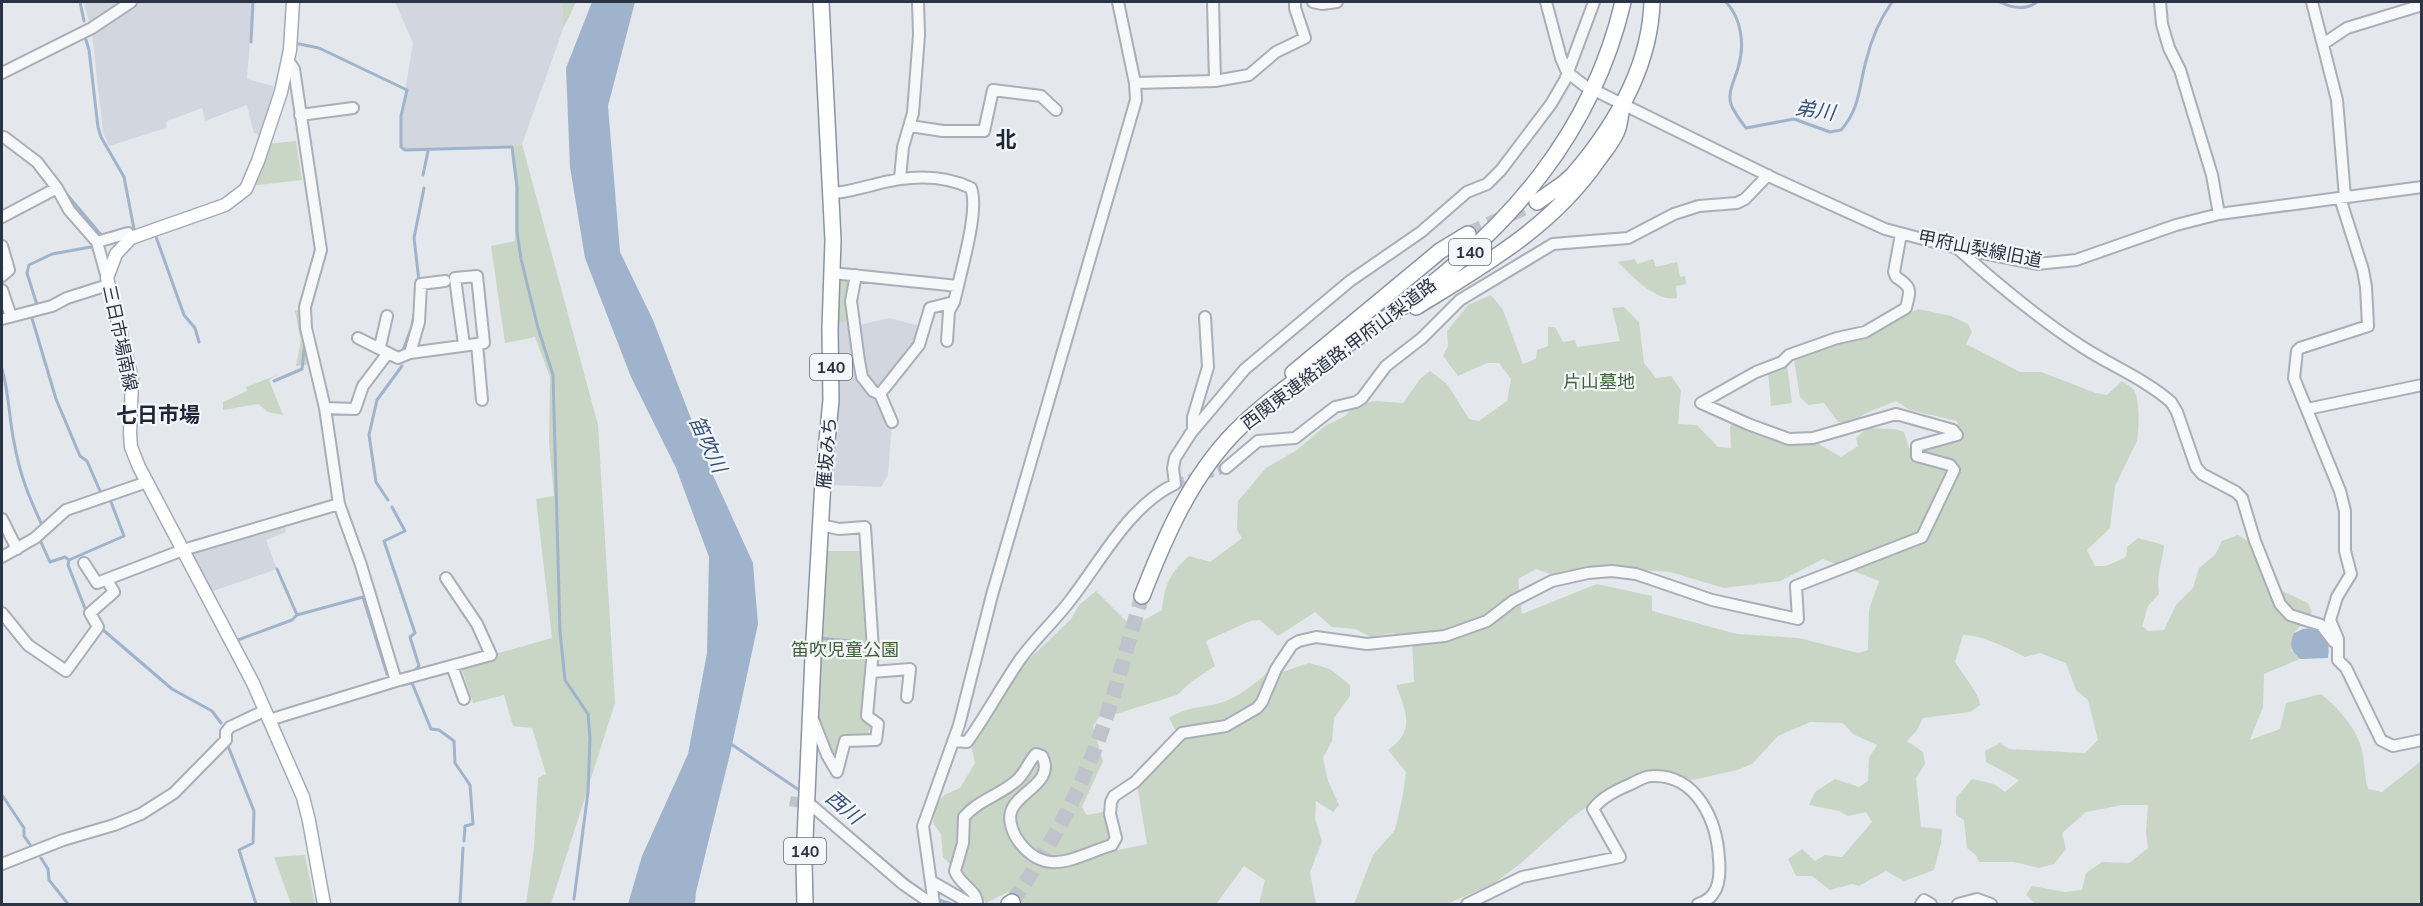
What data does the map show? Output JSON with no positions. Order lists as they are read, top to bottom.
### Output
{
  "streets": {
    "highway": ["140", "西関東連絡道路;甲府山梨道路", "雁坂みち"],
    "main road": ["三日市場南線"],
    "street": ["甲府山梨線旧道"]
  },
  "districts": ["北", "七日市場"],
  "water": ["弟川", "笛吹川", "西川"],
  "parks": ["片山墓地", "笛吹児童公園"]
}
